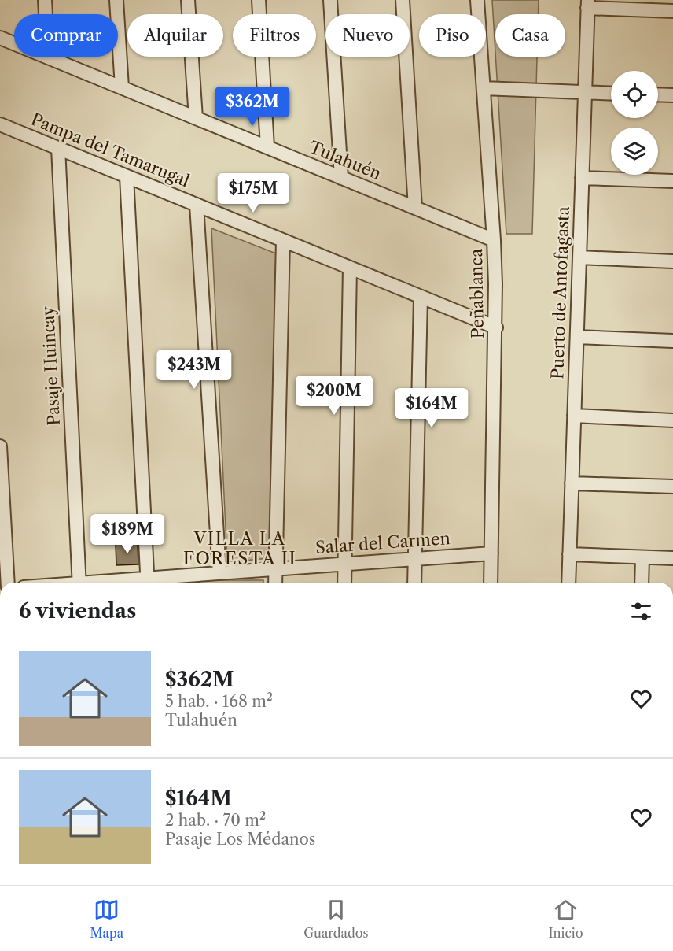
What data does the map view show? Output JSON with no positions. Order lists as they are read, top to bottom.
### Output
{
  "streets": {
    "street": [
      "Pampa del Tamarugal",
      "Tulahuén",
      "Puerto de Antofagasta",
      "Peñablanca",
      "Pasaje Huincay",
      "Salar del Carmen"
    ]
  },
  "crossings": [
    ["Pampa del Tamarugal", "Peñablanca"],
    ["Pampa del Tamarugal", "Pasaje Huincay"],
    ["Tulahuén", "Peñablanca"],
    ["Peñablanca", "Salar del Carmen"]
  ],
  "districts": ["VILLA LA FORESTA II"],
  "page": {
    "chip": [
      "Comprar",
      "Alquilar",
      "Filtros",
      "Nuevo",
      "Piso",
      "Casa"
    ],
    "price": [
      "$362M",
      "$175M",
      "$243M",
      "$200M",
      "$164M",
      "$189M"
    ],
    "heading": "6 viviendas",
    "list": [
      {
        "name": "$362M",
        "note": "5 hab. · 168 m² · Tulahuén"
      },
      {
        "name": "$164M",
        "note": "2 hab. · 70 m² · Pasaje Los Médanos"
      }
    ],
    "tabs": ["Mapa", "Guardados", "Inicio"]
  }
}
